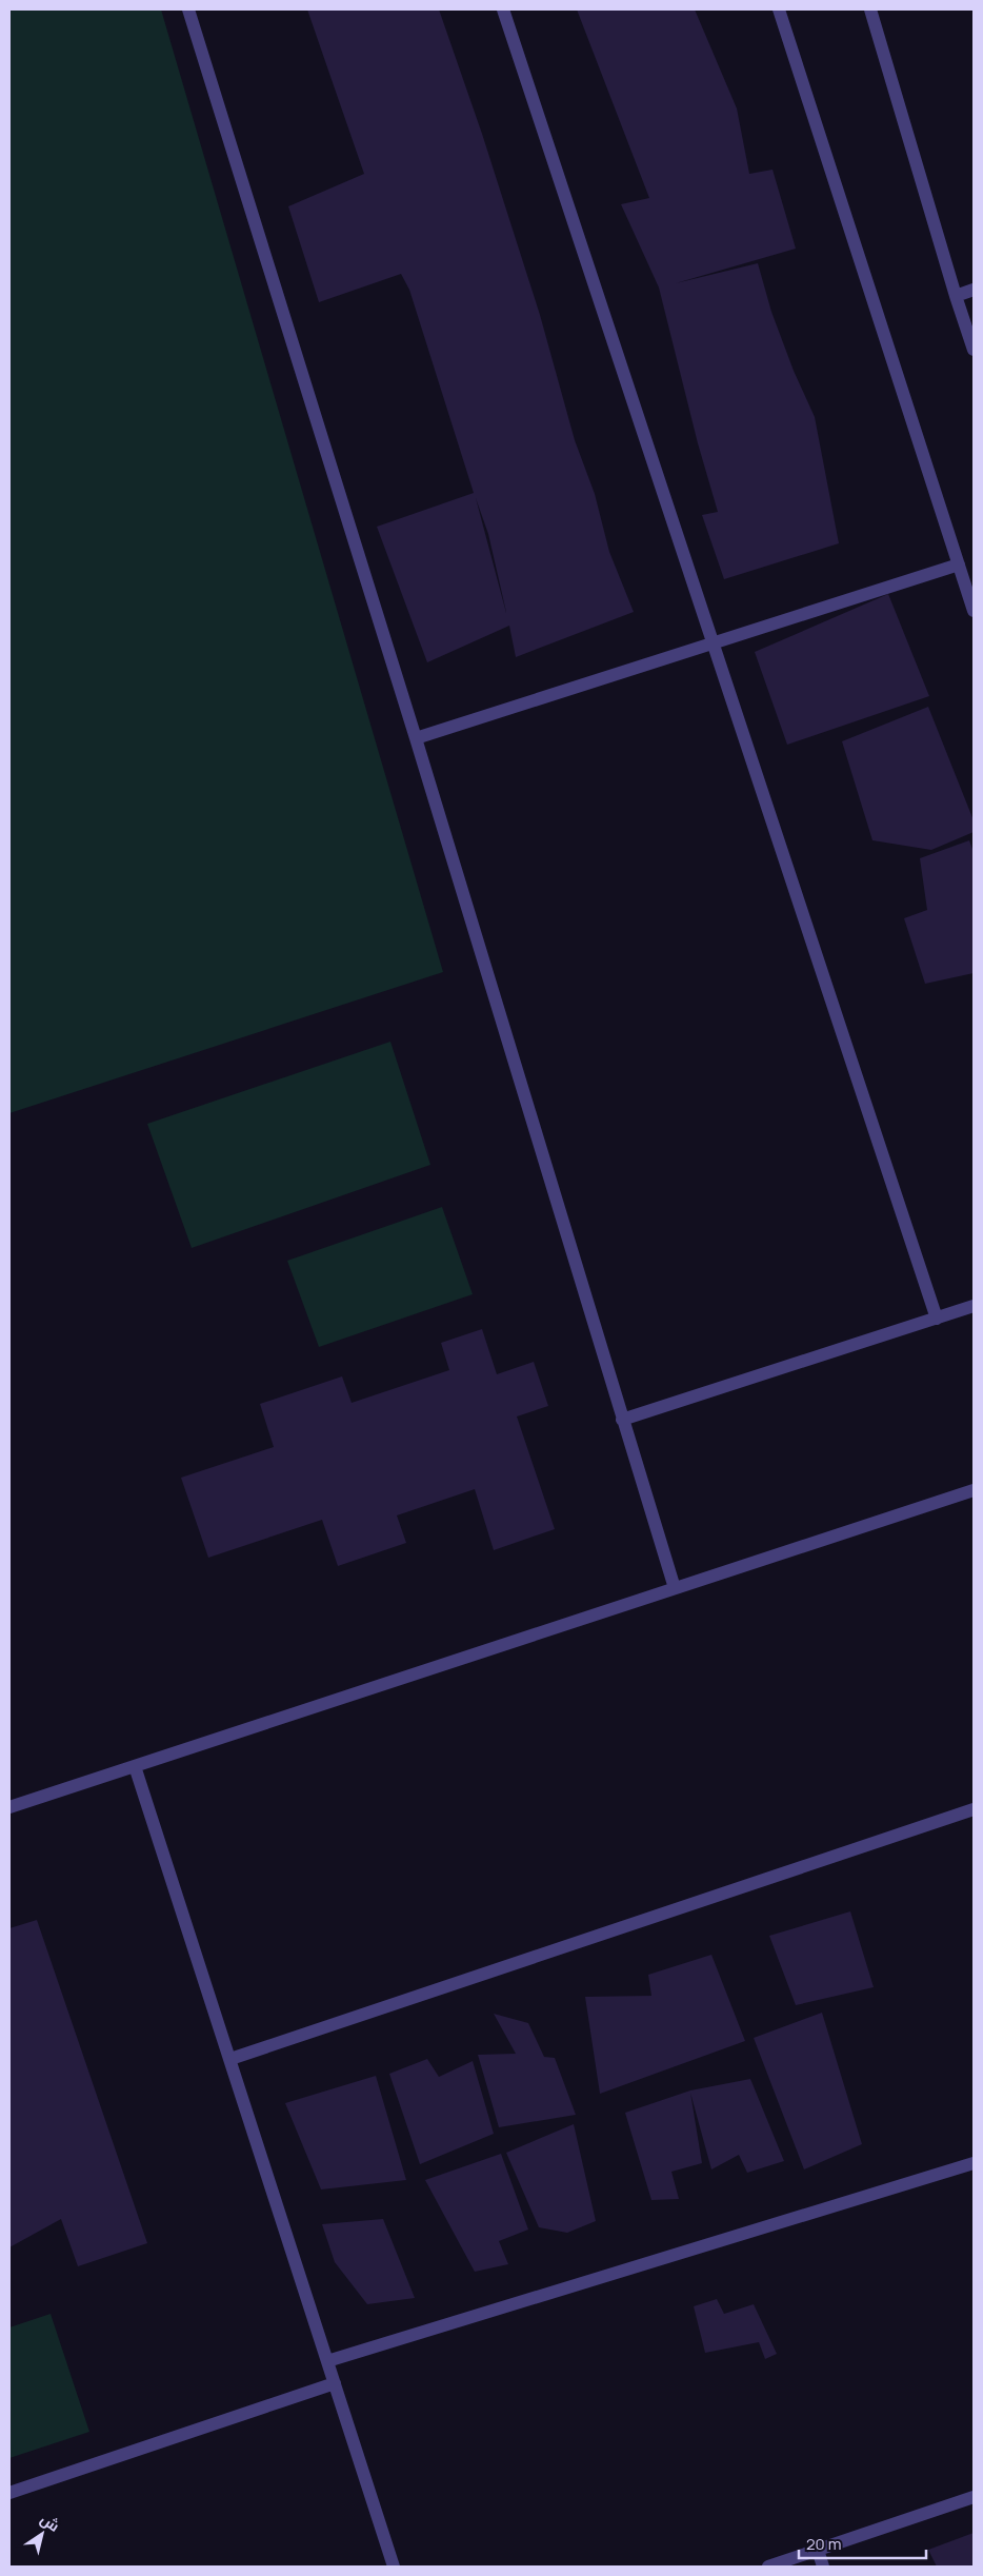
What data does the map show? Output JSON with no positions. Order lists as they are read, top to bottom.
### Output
{
  "scale_bar": "20 m",
  "north": "top right"
}
